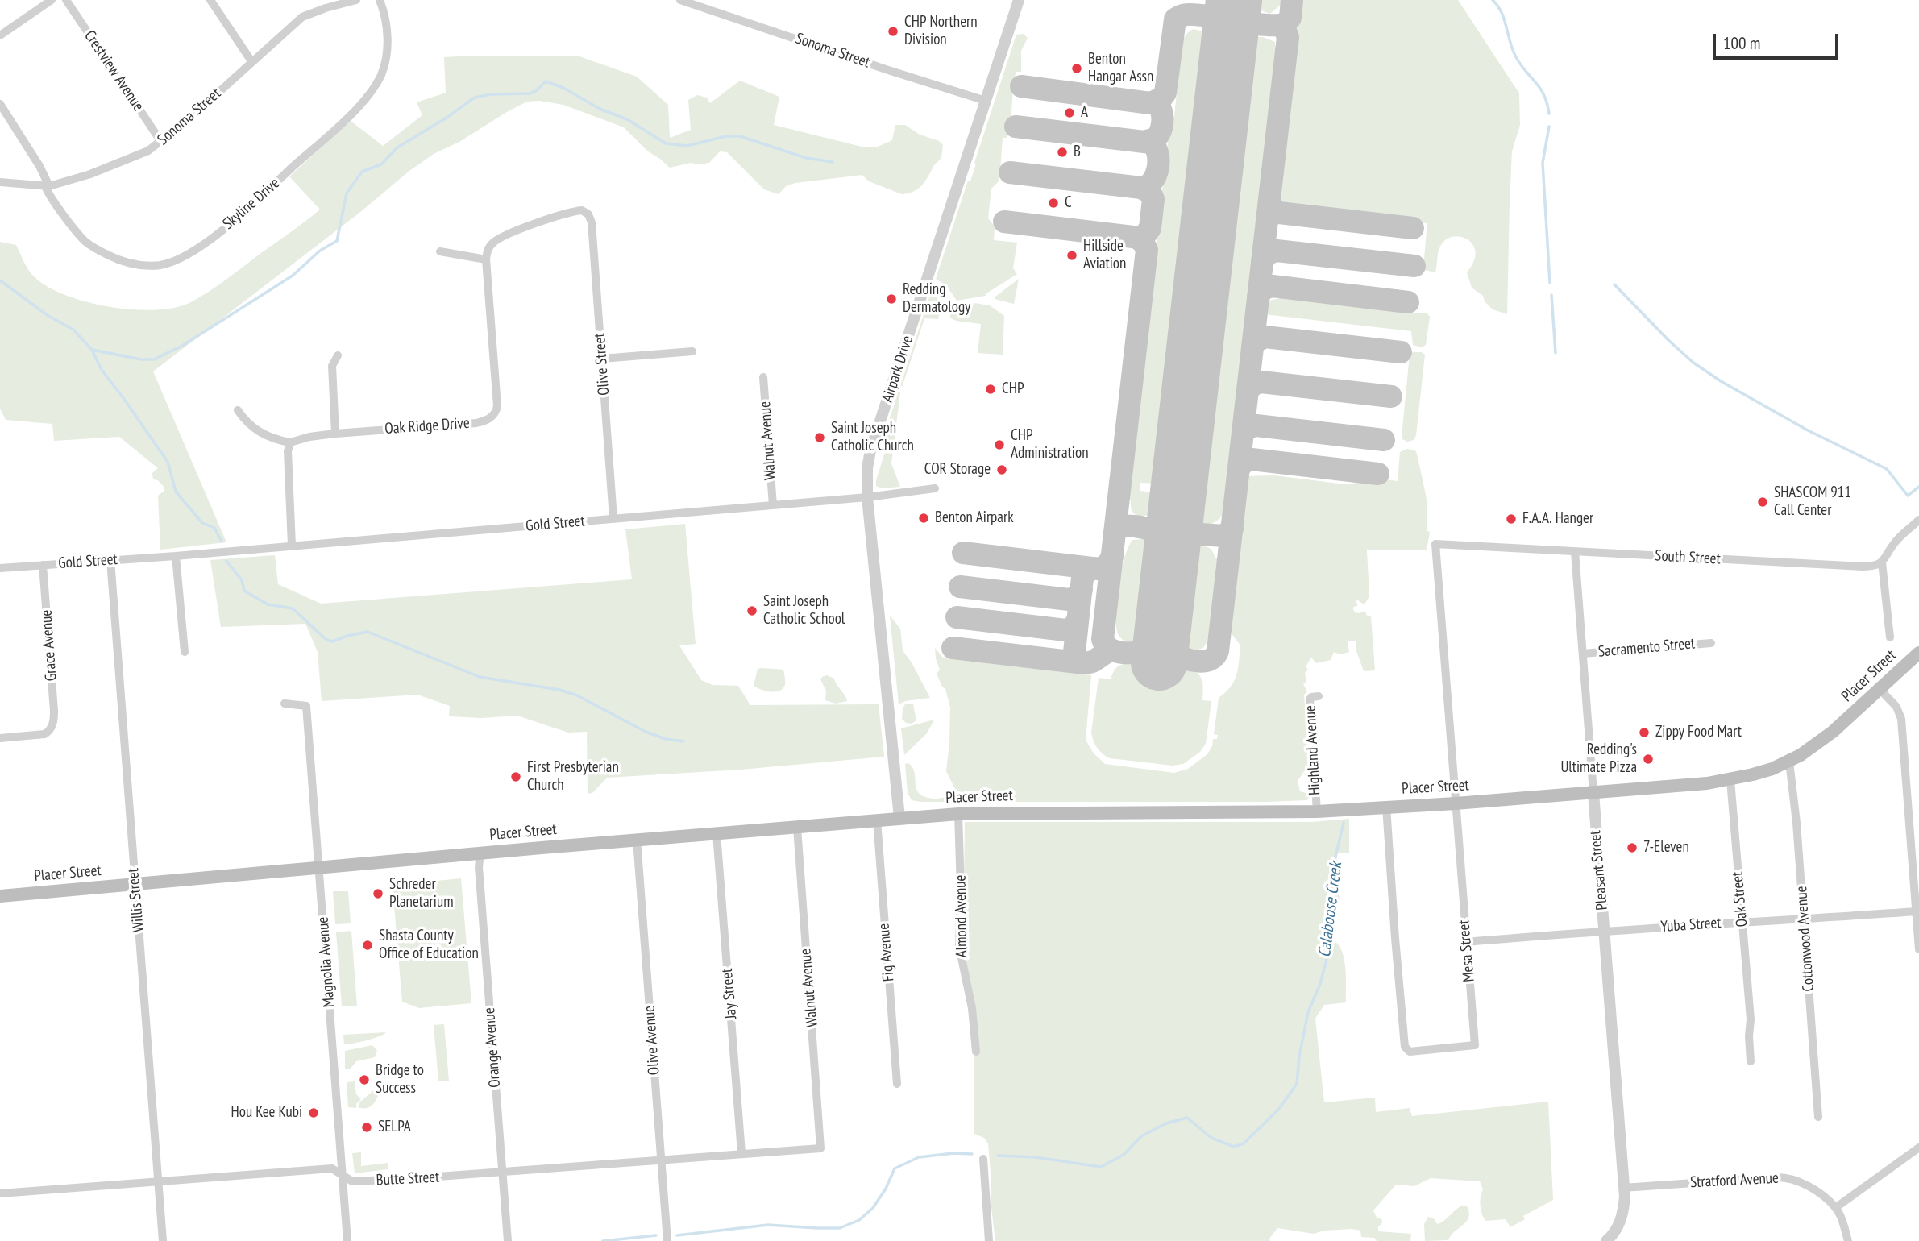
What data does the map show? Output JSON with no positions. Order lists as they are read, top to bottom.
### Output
{
  "streets": {
    "main road": ["Placer Street"],
    "street": [
      "Sonoma Street",
      "Crestview Avenue",
      "Skyline Drive",
      "Olive Street",
      "Airpark Drive",
      "Oak Ridge Drive",
      "Walnut Avenue",
      "Gold Street",
      "South Street",
      "Grace Avenue",
      "Sacramento Street",
      "Highland Avenue",
      "Pleasant Street",
      "Oak Street",
      "Willis Street",
      "Almond Avenue",
      "Yuba Street",
      "Cottonwood Avenue",
      "Mesa Street",
      "Fig Avenue",
      "Magnolia Avenue",
      "Jay Street",
      "Olive Avenue",
      "Orange Avenue",
      "Butte Street",
      "Stratford Avenue"
    ]
  },
  "crossings": [
    ["Sonoma Street", "Crestview Avenue"],
    ["Sonoma Street", "Skyline Drive"],
    ["Sonoma Street", "Airpark Drive"],
    ["Olive Street", "Oak Ridge Drive"],
    ["Olive Street", "Gold Street"],
    ["Airpark Drive", "Gold Street"],
    ["Airpark Drive", "Placer Street"],
    ["Walnut Avenue", "Gold Street"],
    ["Walnut Avenue", "Placer Street"],
    ["Walnut Avenue", "Butte Street"],
    ["Gold Street", "Grace Avenue"],
    ["Gold Street", "Willis Street"],
    ["South Street", "Pleasant Street"],
    ["South Street", "Mesa Street"],
    ["Sacramento Street", "Pleasant Street"],
    ["Placer Street", "Highland Avenue"],
    ["Placer Street", "Pleasant Street"],
    ["Placer Street", "Oak Street"],
    ["Placer Street", "Willis Street"],
    ["Placer Street", "Almond Avenue"],
    ["Placer Street", "Cottonwood Avenue"],
    ["Placer Street", "Mesa Street"],
    ["Placer Street", "Fig Avenue"],
    ["Placer Street", "Magnolia Avenue"],
    ["Placer Street", "Jay Street"],
    ["Placer Street", "Olive Avenue"],
    ["Placer Street", "Orange Avenue"],
    ["Pleasant Street", "Yuba Street"],
    ["Pleasant Street", "Stratford Avenue"],
    ["Oak Street", "Yuba Street"],
    ["Willis Street", "Butte Street"],
    ["Yuba Street", "Cottonwood Avenue"],
    ["Yuba Street", "Mesa Street"],
    ["Magnolia Avenue", "Butte Street"],
    ["Jay Street", "Butte Street"],
    ["Olive Avenue", "Butte Street"],
    ["Orange Avenue", "Butte Street"]
  ],
  "water": ["Calaboose Creek"],
  "places": [
    "CHP Northern Division",
    "Benton Hangar Assn",
    "A",
    "B",
    "C",
    "Hillside Aviation",
    "Redding Dermatology",
    "CHP",
    "Saint Joseph Catholic Church",
    "CHP Administration",
    "COR Storage",
    "SHASCOM 911 Call Center",
    "Benton Airpark",
    "F.A.A. Hanger",
    "Saint Joseph Catholic School",
    "Zippy Food Mart",
    "Redding's Ultimate Pizza",
    "First Presbyterian Church",
    "7-Eleven",
    "Schreder Planetarium",
    "Shasta County Office of Education",
    "Bridge to Success",
    "Hou Kee Kubi",
    "SELPA"
  ],
  "scale_bar": "100 m"
}
